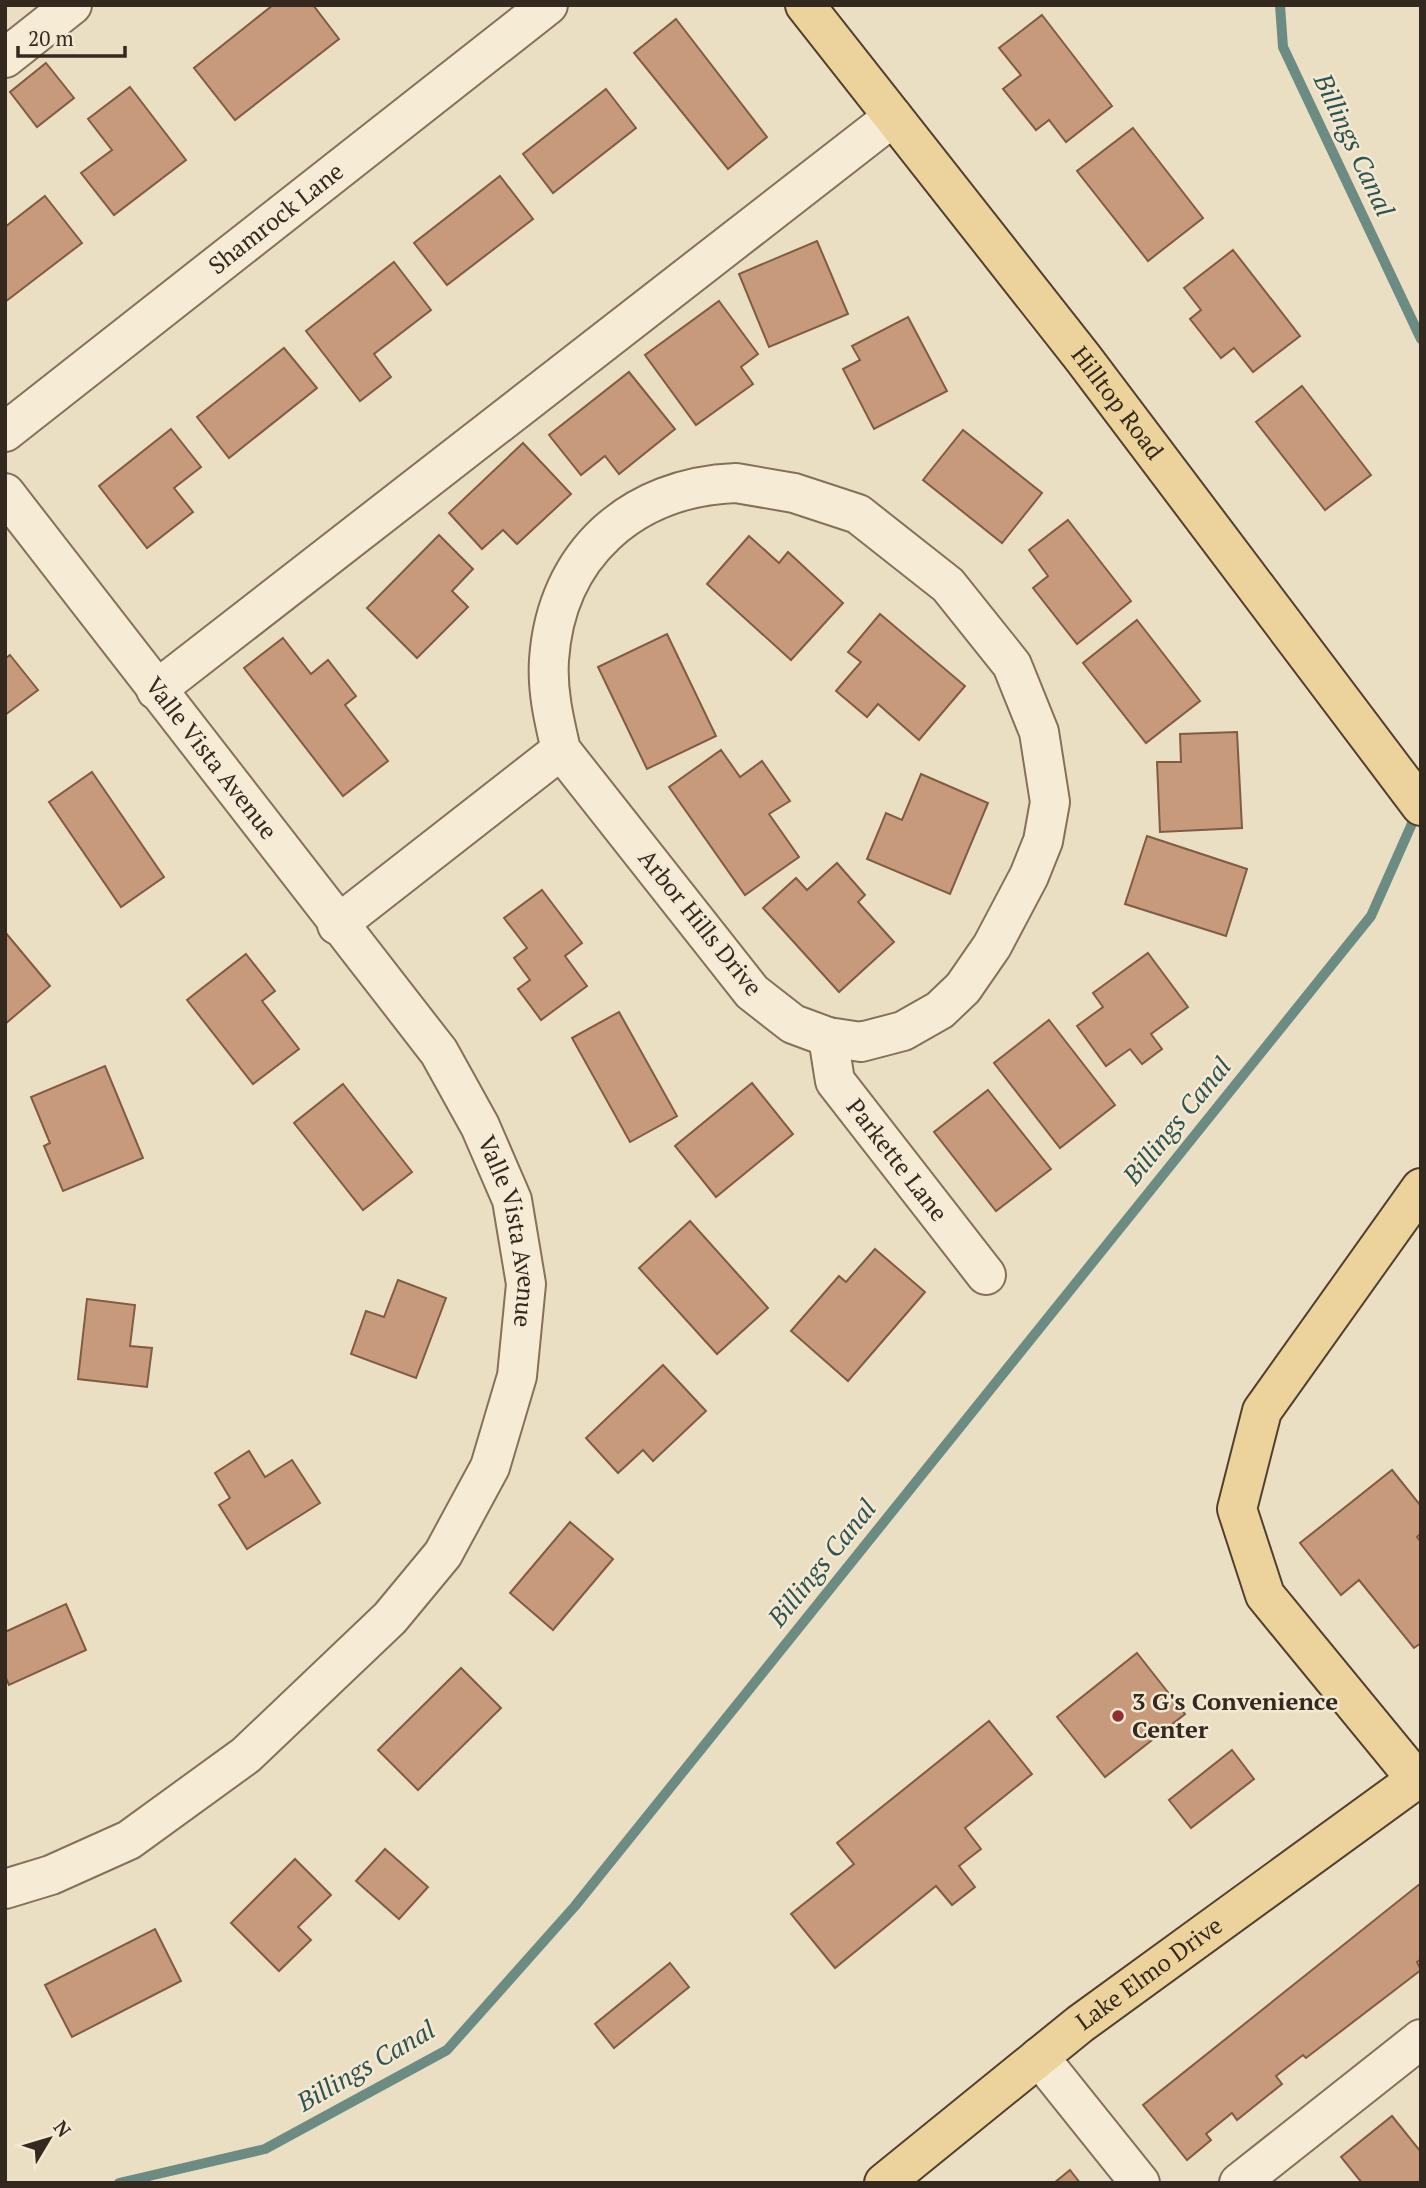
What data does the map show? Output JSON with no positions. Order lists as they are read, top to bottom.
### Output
{
  "streets": {
    "main road": ["Hilltop Road", "Lake Elmo Drive"],
    "street": [
      "Shamrock Lane",
      "Valle Vista Avenue",
      "Arbor Hills Drive",
      "Parkette Lane"
    ]
  },
  "crossings": [
    ["Arbor Hills Drive", "Parkette Lane"]
  ],
  "water": ["Billings Canal"],
  "places": ["3 G's Convenience Center"],
  "scale_bar": "20 m",
  "north": "top right"
}
